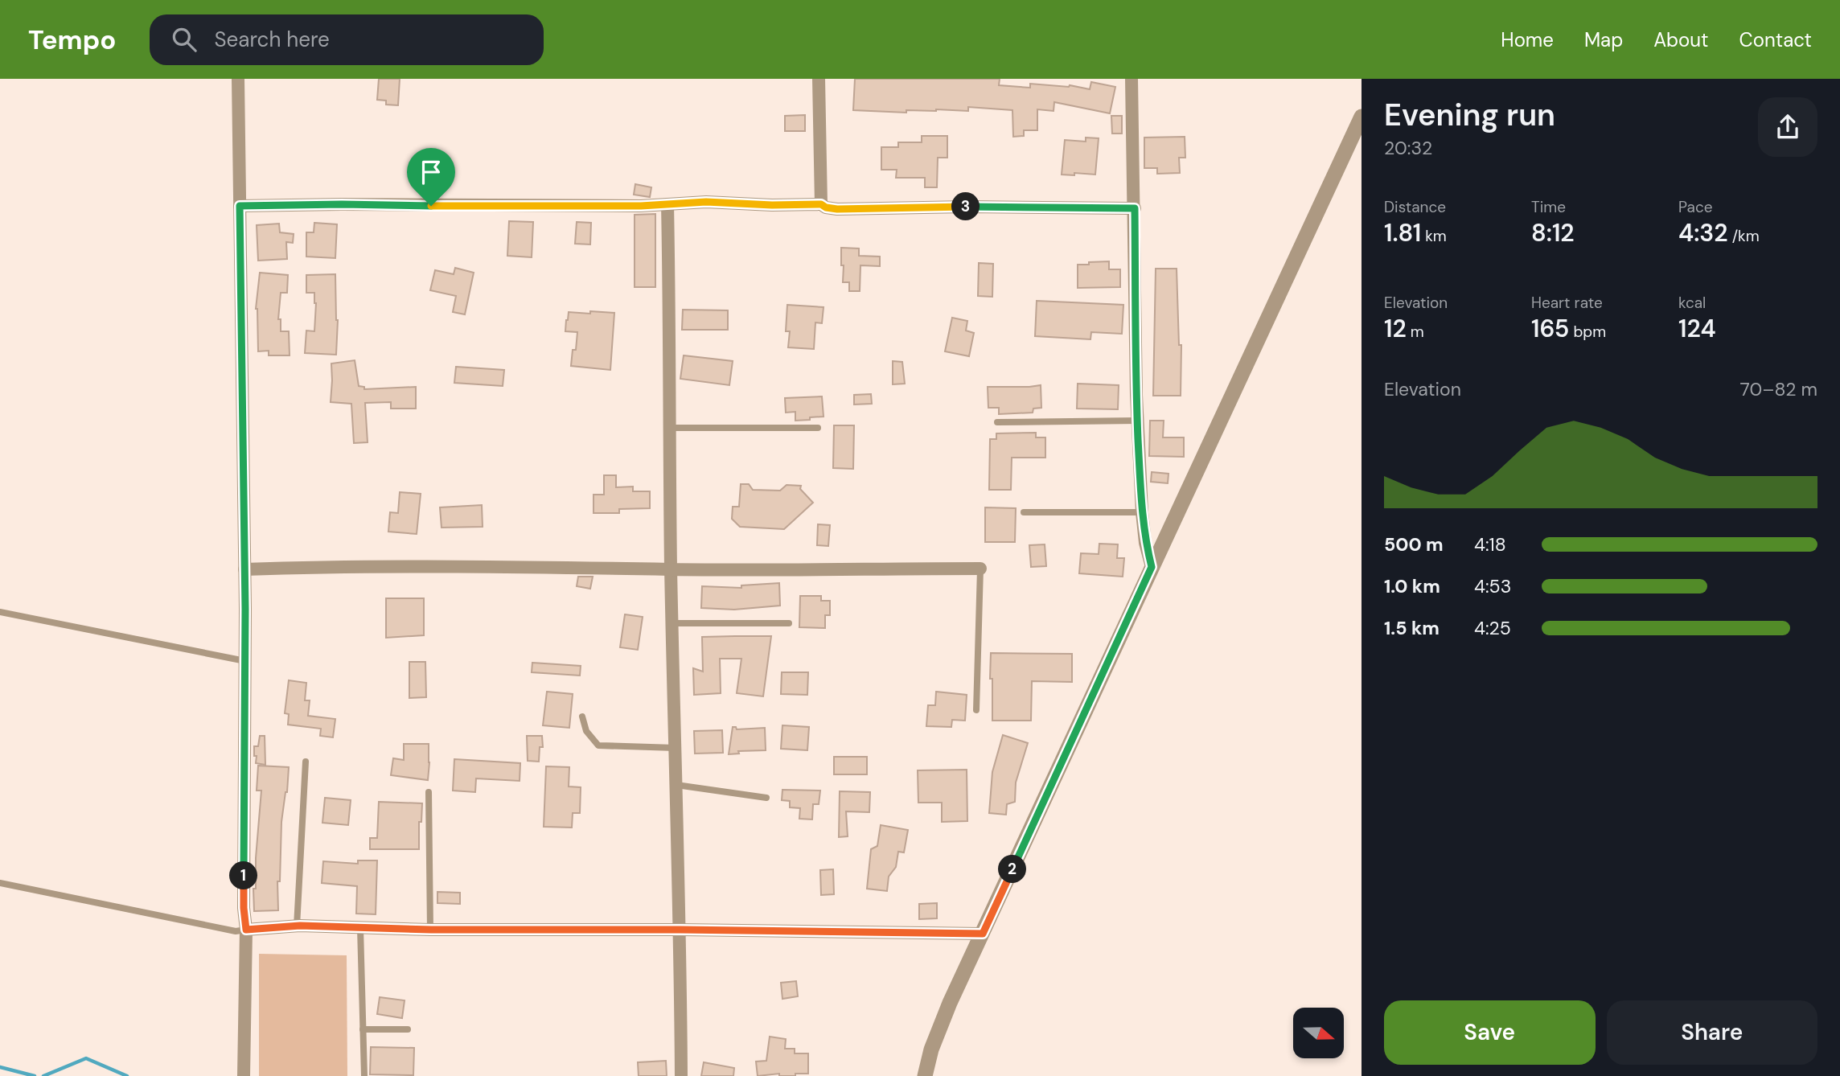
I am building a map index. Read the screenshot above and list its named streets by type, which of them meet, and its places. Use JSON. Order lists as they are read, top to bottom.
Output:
{
  "north": "right",
  "page": {
    "header": "Tempo",
    "search": "Search here",
    "nav": [
      "Home",
      "Map",
      "About",
      "Contact"
    ],
    "heading": ["Evening run", "20:32"],
    "stats": [
      ["Distance", "1.81 km"],
      ["Time", "8:12"],
      ["Pace", "4:32 /km"],
      ["Elevation", "12 m"],
      ["Heart rate", "165 bpm"],
      ["kcal", "124"]
    ],
    "pins": ["3", "2", "1"],
    "chart": ["Elevation", "70–82 m"],
    "list": [
      {
        "name": "500 m",
        "note": "4:18"
      },
      {
        "name": "1.0 km",
        "note": "4:53"
      },
      {
        "name": "1.5 km",
        "note": "4:25"
      }
    ],
    "buttons": ["Save", "Share"]
  }
}
